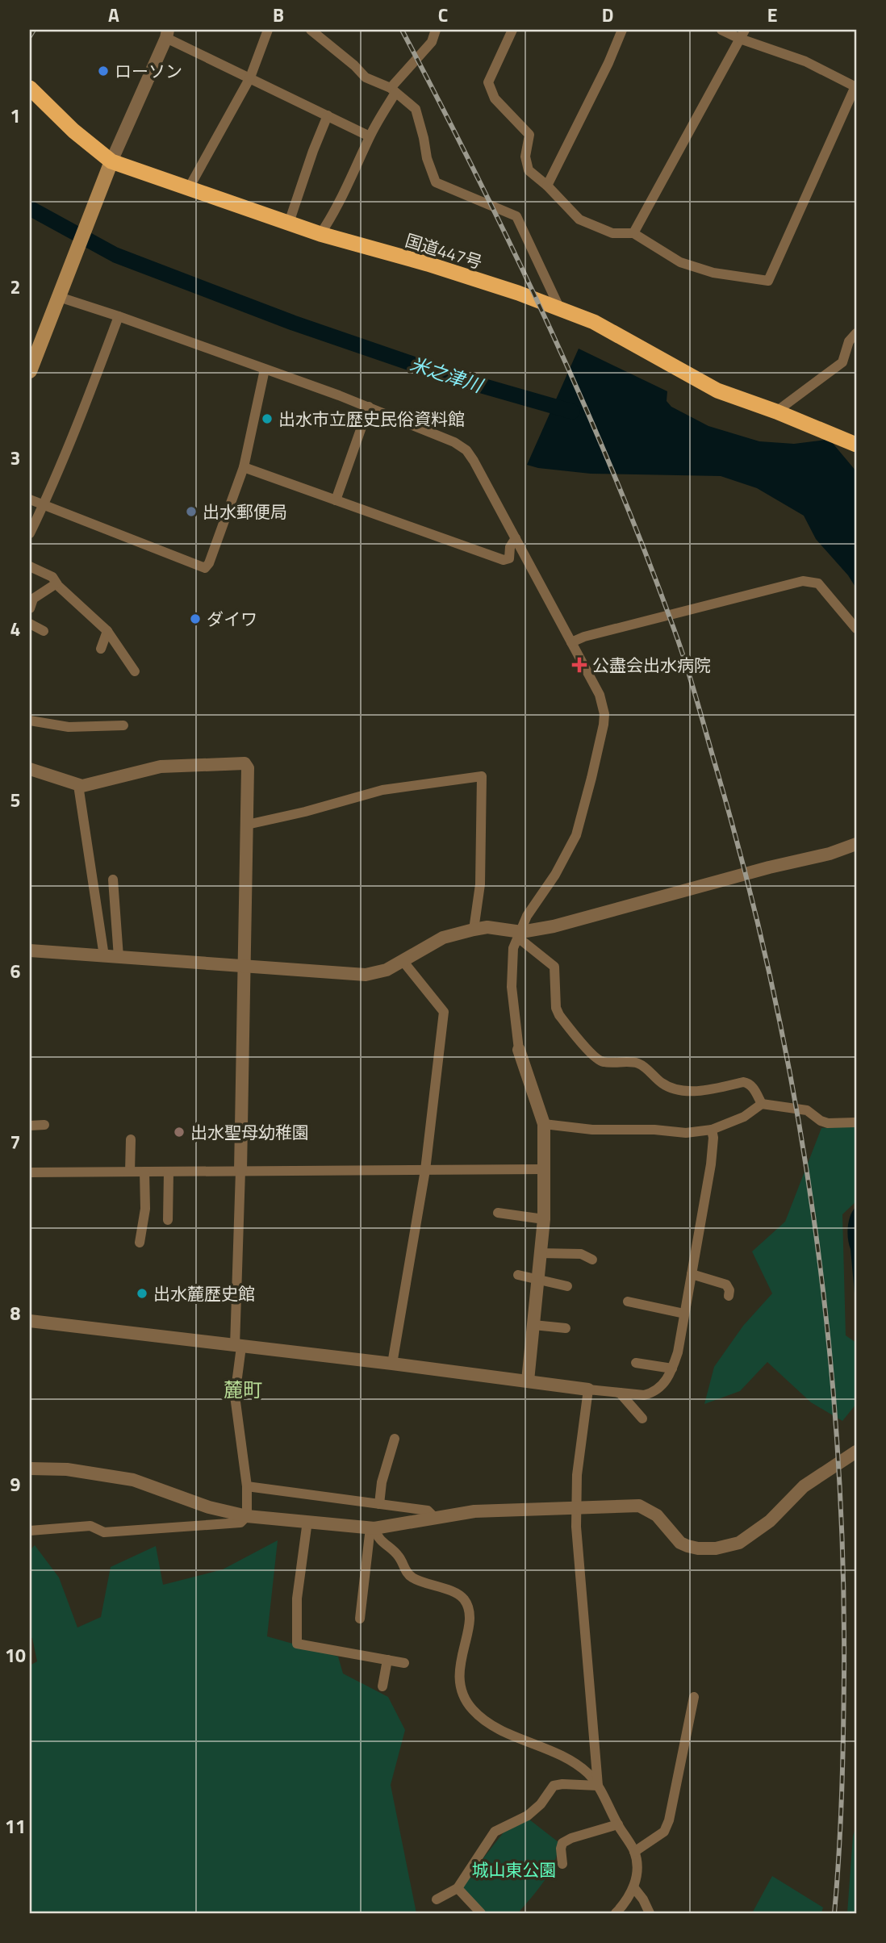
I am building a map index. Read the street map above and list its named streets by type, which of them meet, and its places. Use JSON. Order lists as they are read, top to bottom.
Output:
{
  "streets": {
    "highway": ["国道447号"]
  },
  "districts": ["麓町"],
  "water": ["米之津川"],
  "parks": ["城山東公園"],
  "places": {
    "other": [
      "ローソン",
      "出水市立歴史民俗資料館",
      "出水郵便局",
      "ダイワ",
      "出水聖母幼稚園",
      "出水麓歴史館"
    ],
    "health": ["公盡会出水病院"]
  },
  "grid": {
    "columns": [
      "A",
      "B",
      "C",
      "D",
      "E"
    ],
    "rows": [
      "1",
      "2",
      "3",
      "4",
      "5",
      "6",
      "7",
      "8",
      "9",
      "10",
      "11"
    ]
  }
}
